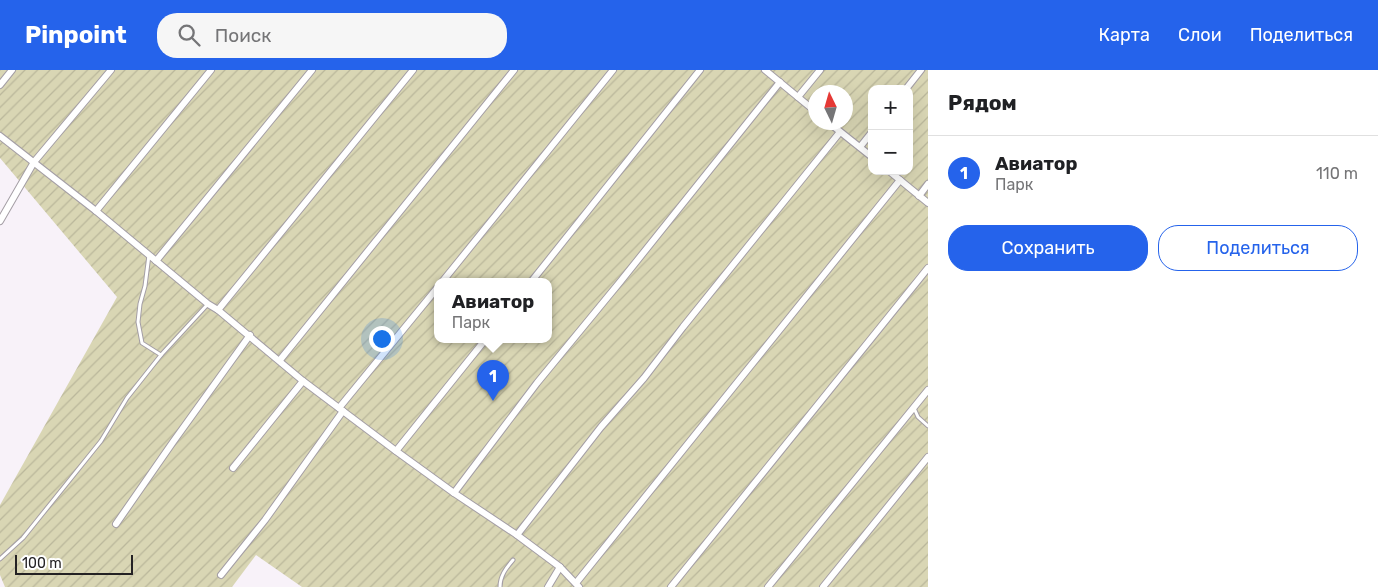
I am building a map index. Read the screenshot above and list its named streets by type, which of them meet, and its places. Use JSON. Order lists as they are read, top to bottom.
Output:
{
  "scale_bar": "100 m",
  "north": "top",
  "page": {
    "header": "Pinpoint",
    "search": "Поиск",
    "nav": ["Карта", "Слои", "Поделиться"],
    "heading": "Рядом",
    "map_buttons": ["+", "−"],
    "list": [
      {
        "mark": "1",
        "name": "Авиатор",
        "note": "Парк",
        "value": "110 m"
      }
    ],
    "buttons": ["Сохранить", "Поделиться"],
    "popup": ["Авиатор", "Парк"],
    "pins": "1",
    "scale": "100 m"
  }
}
